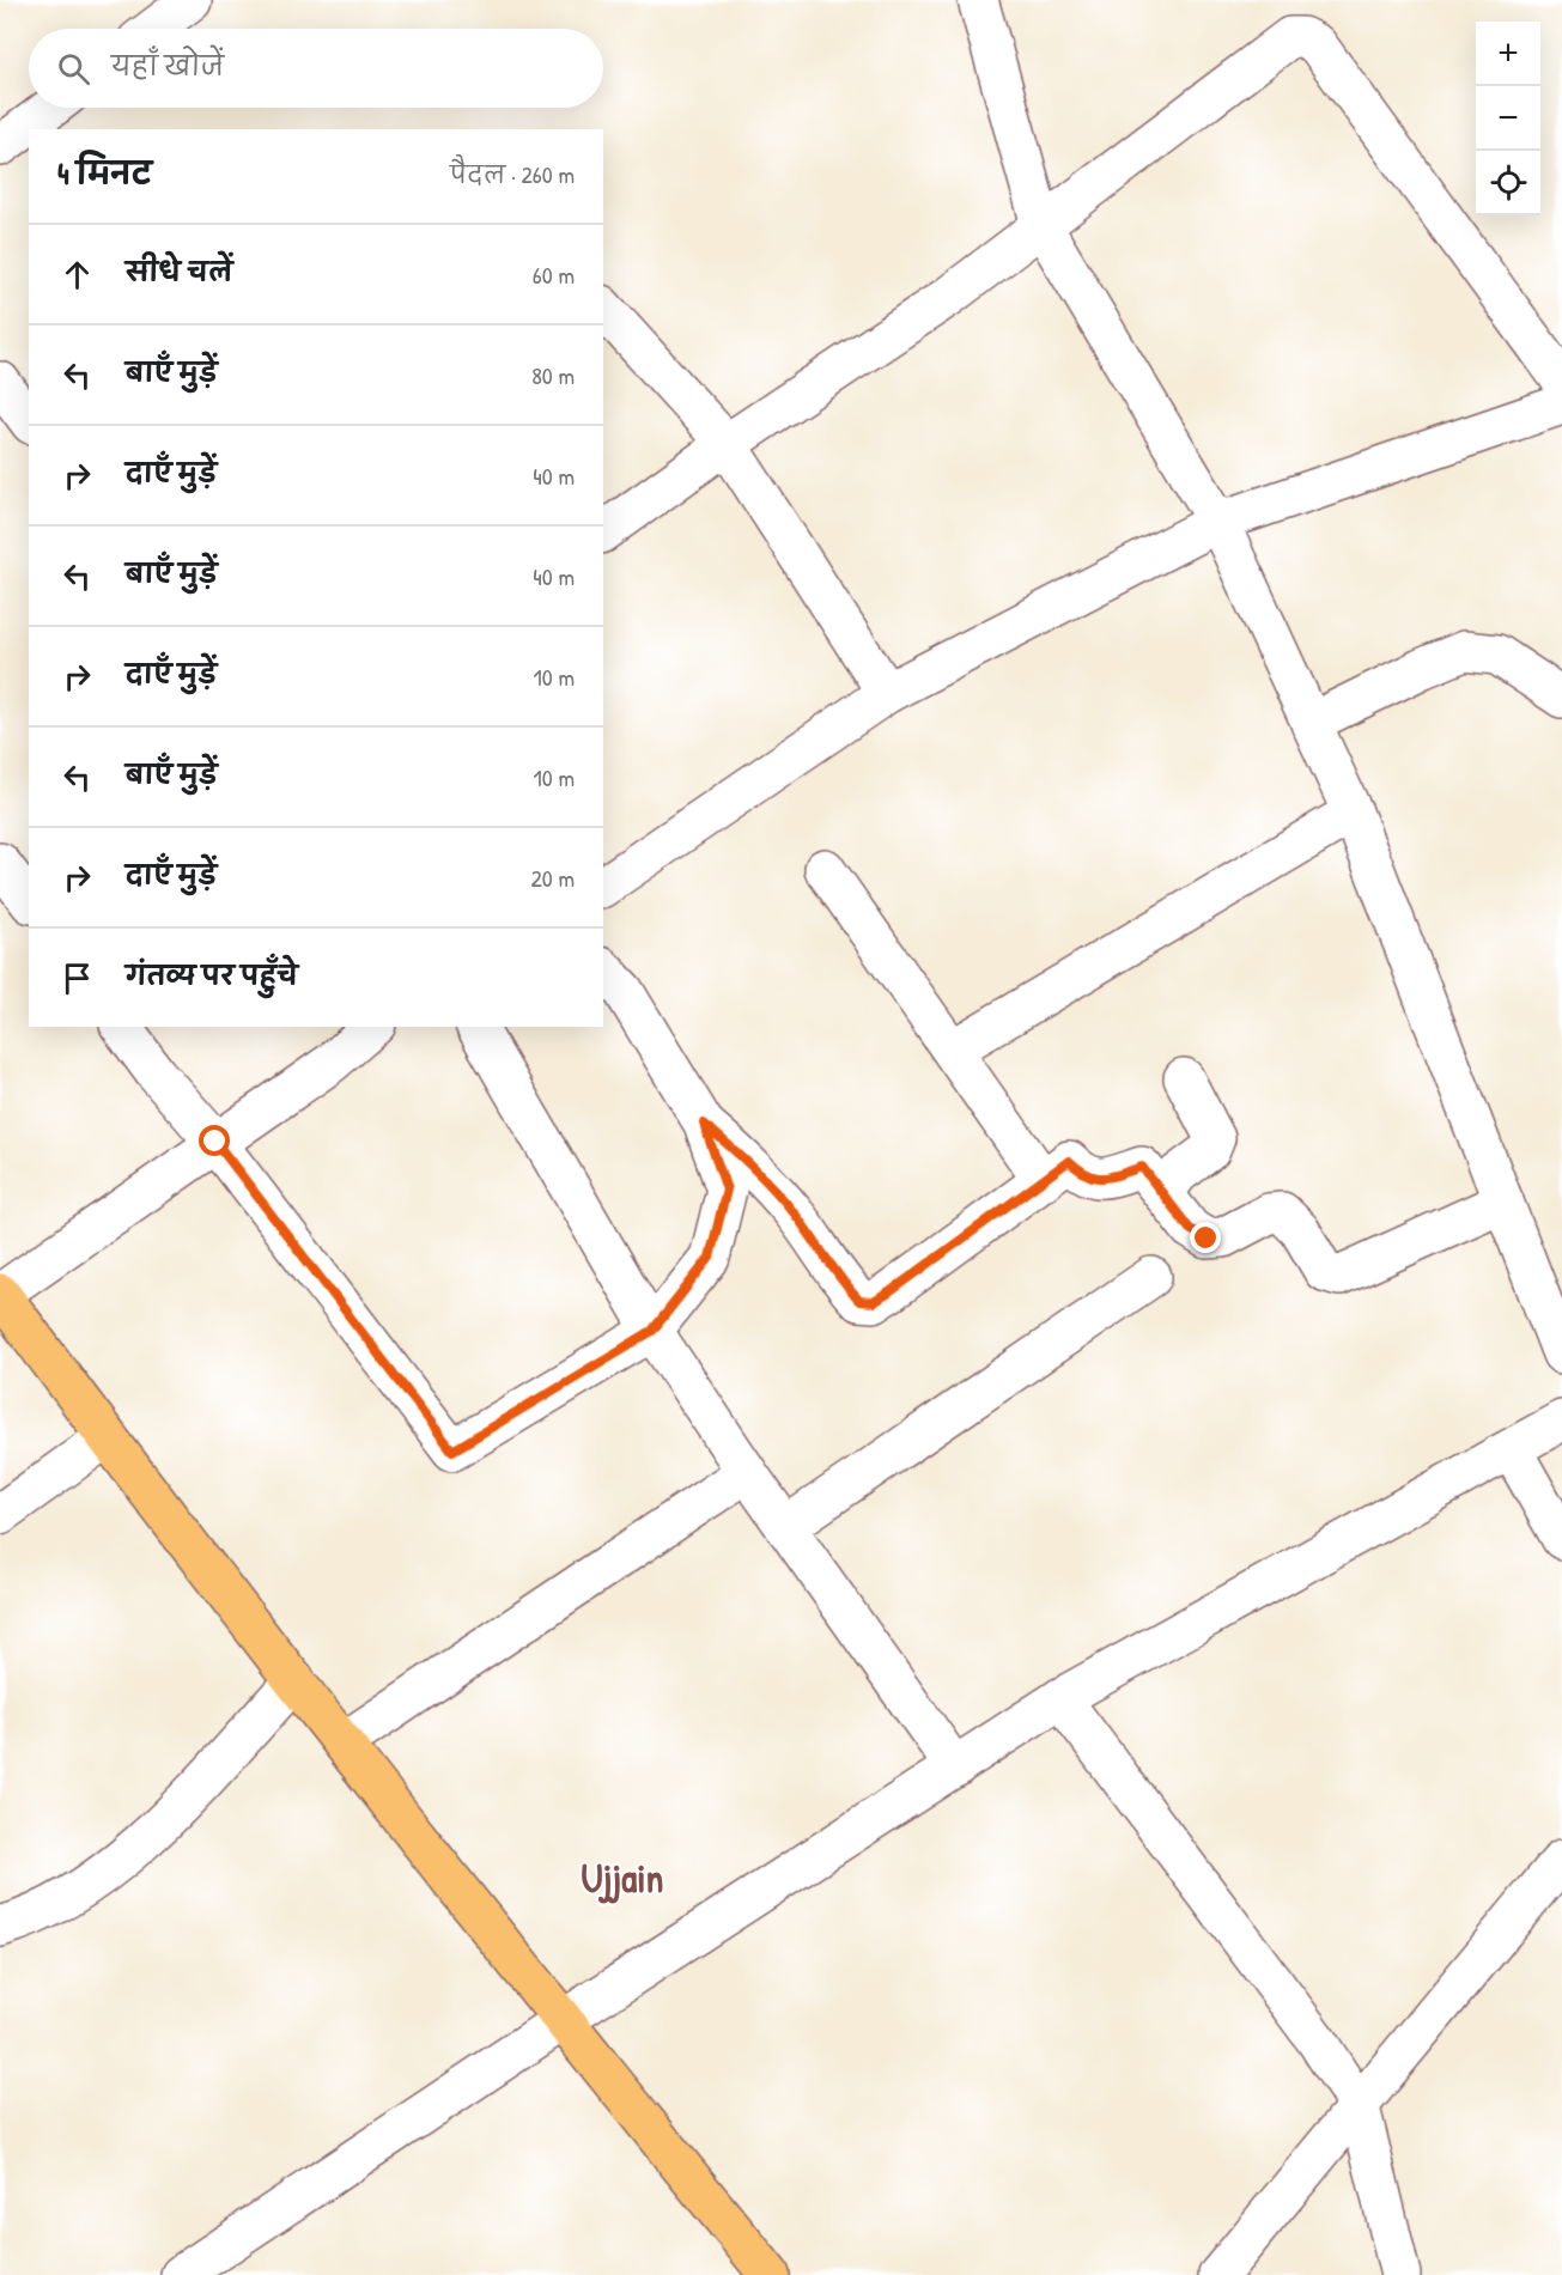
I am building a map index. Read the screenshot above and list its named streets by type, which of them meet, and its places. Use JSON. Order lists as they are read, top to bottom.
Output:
{
  "districts": ["Ujjain"],
  "page": {
    "map_buttons": ["+", "−"],
    "search": "यहाँ खोजें",
    "heading": ["4 मिनट", "पैदल · 260 m"],
    "list": [
      ["सीधे चलें", "60 m"],
      ["बाएँ मुड़ें", "80 m"],
      ["दाएँ मुड़ें", "40 m"],
      ["बाएँ मुड़ें", "40 m"],
      ["दाएँ मुड़ें", "10 m"],
      ["बाएँ मुड़ें", "10 m"],
      ["दाएँ मुड़ें", "20 m"],
      "गंतव्य पर पहुँचे"
    ]
  }
}
